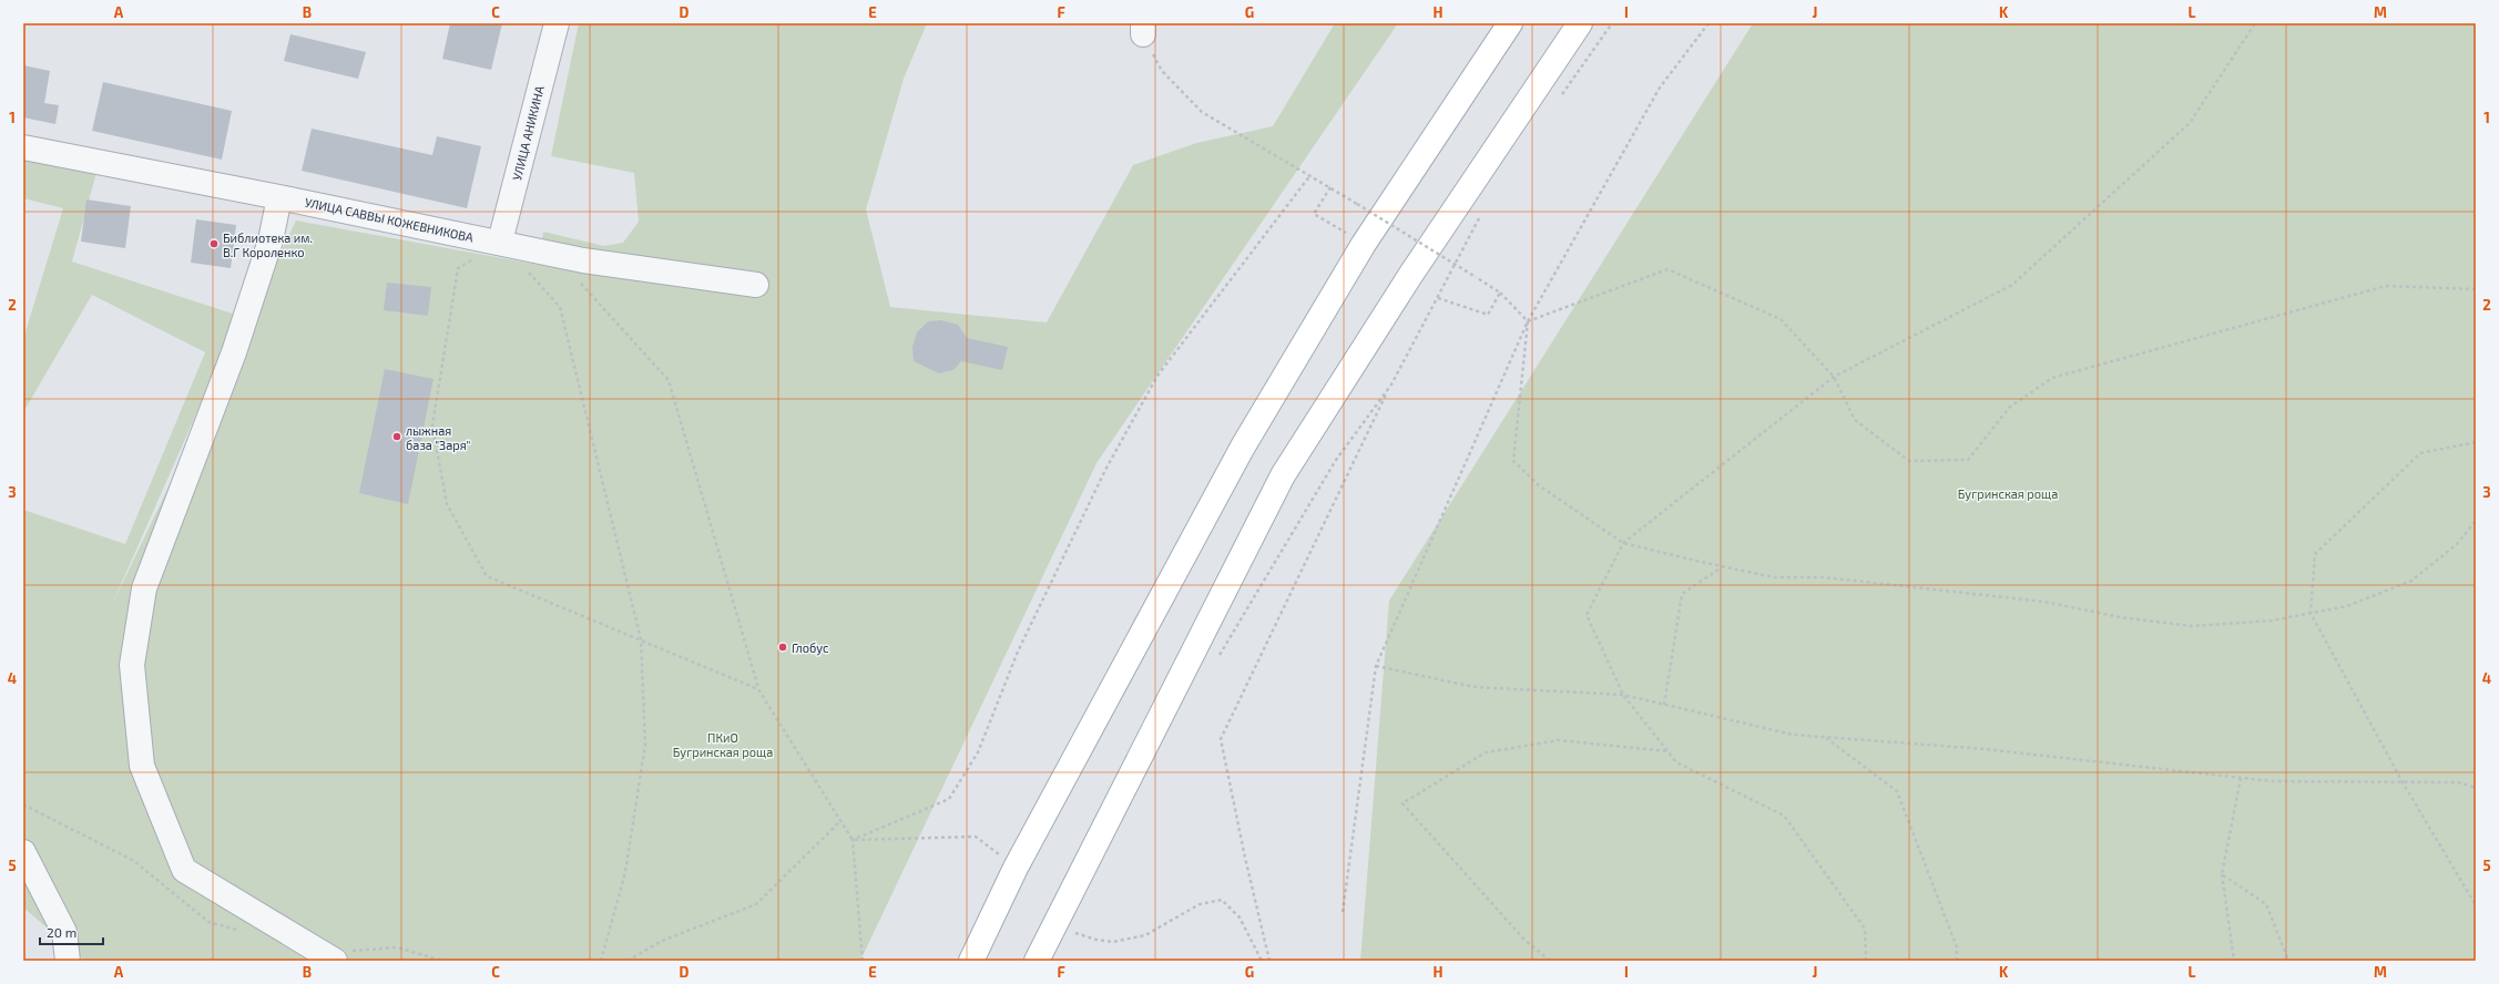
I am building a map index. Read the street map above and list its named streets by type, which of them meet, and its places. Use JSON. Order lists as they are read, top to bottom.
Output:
{
  "streets": {
    "street": ["УЛИЦА АНИКИНА", "УЛИЦА САВВЫ КОЖЕВНИКОВА"]
  },
  "crossings": [
    ["УЛИЦА АНИКИНА", "УЛИЦА САВВЫ КОЖЕВНИКОВА"]
  ],
  "parks": ["Бугринская роща", "ПКиО Бугринская роща"],
  "places": ["Библиотека им. В.Г Короленко", "лыжная база \"Заря\"", "Глобус"],
  "scale_bar": "20 m",
  "grid": {
    "columns": [
      "A",
      "B",
      "C",
      "D",
      "E",
      "F",
      "G",
      "H",
      "I",
      "J",
      "K",
      "L",
      "M"
    ],
    "rows": [
      "1",
      "2",
      "3",
      "4",
      "5"
    ]
  }
}
